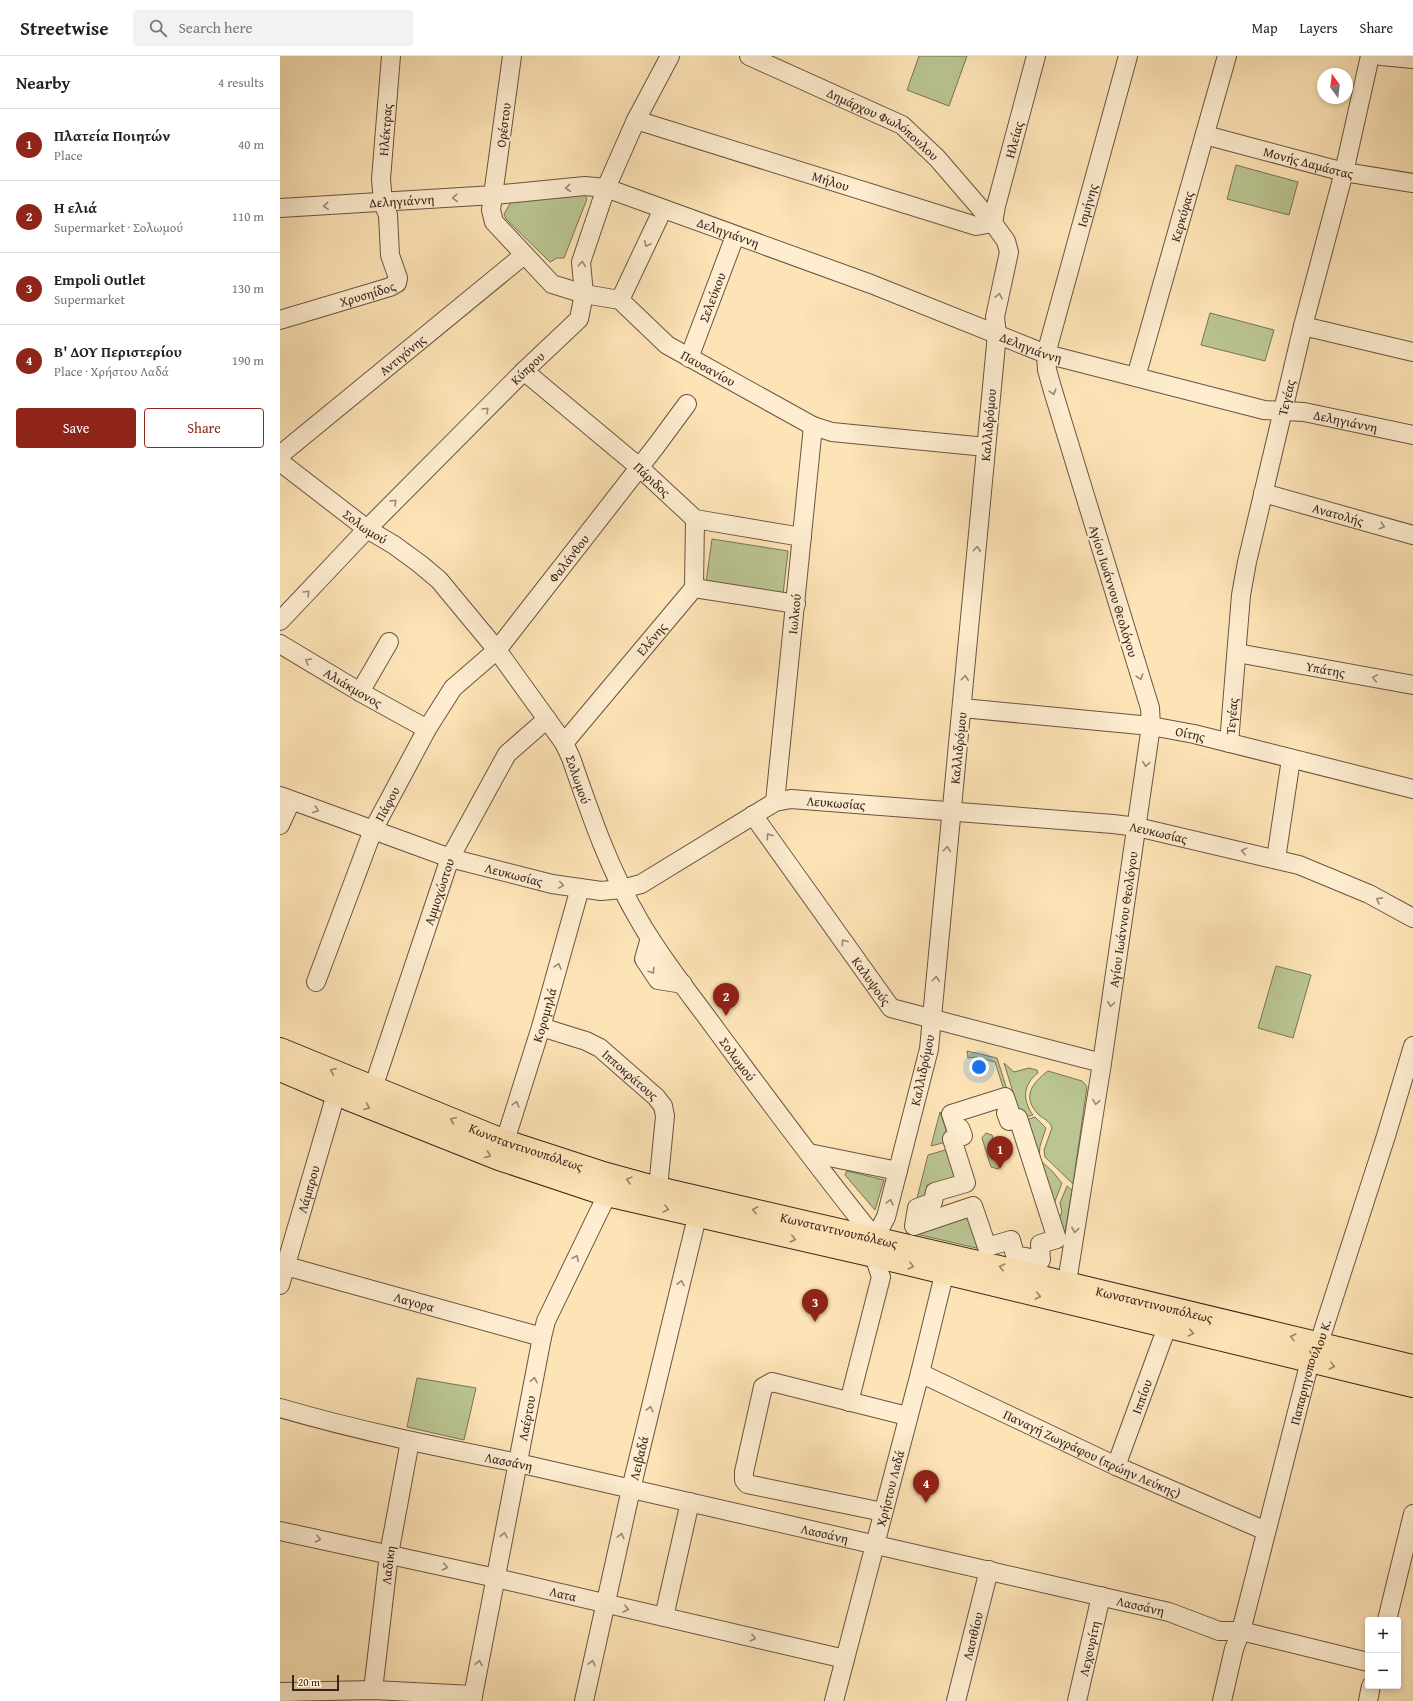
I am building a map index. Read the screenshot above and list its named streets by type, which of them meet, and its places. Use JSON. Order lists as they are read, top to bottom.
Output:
{
  "streets": {
    "main road": ["Κωνσταντινουπόλεως"],
    "street": [
      "Ορέστου",
      "Δημάρχου Φωλόπουλου",
      "Ηλέκτρας",
      "Ηλείας",
      "Μονής Δαμάστας",
      "Μήλου",
      "Δεληγιάννη",
      "Ισμήνης",
      "Κερκύρας",
      "Χρυσηίδος",
      "Σελεύκου",
      "Αντιγόνης",
      "Παυσανίου",
      "Κύπρου",
      "Τεγέας",
      "Καλλιδρόμου",
      "Πάριδος",
      "Ανατολής",
      "Σολωμού",
      "Φαλάνθου",
      "Αγίου Ιωάννου Θεολόγου",
      "Ιωλκού",
      "Ελένης",
      "Υπάτης",
      "Αλιάκμονος",
      "Οίτης",
      "Λευκωσίας",
      "Πάφου",
      "Αμμοχώστου",
      "Καλυψούς",
      "Κορομηλά",
      "Ιπποκράτους",
      "Λάμπρου",
      "Λαγορα",
      "Παπαρηγοπούλου Κ.",
      "Ιππίου",
      "Λαέρτου",
      "Παναγή Ζωγράφου (πρώην Λεύκης)",
      "Λειβαδά",
      "Λασσάνη",
      "Χρήστου Λαδά",
      "Λαδικη",
      "Λατα",
      "Λασιθίου",
      "Λεχουρίτη"
    ]
  },
  "crossings": [
    ["Ορέστου", "Δεληγιάννη"],
    ["Δημάρχου Φωλόπουλου", "Ηλείας"],
    ["Δημάρχου Φωλόπουλου", "Μήλου"],
    ["Δημάρχου Φωλόπουλου", "Καλλιδρόμου"],
    ["Ηλέκτρας", "Δεληγιάννη"],
    ["Ηλέκτρας", "Χρυσηίδος"],
    ["Ηλείας", "Μήλου"],
    ["Ηλείας", "Καλλιδρόμου"],
    ["Μονής Δαμάστας", "Κερκύρας"],
    ["Μονής Δαμάστας", "Τεγέας"],
    ["Μήλου", "Κύπρου"],
    ["Μήλου", "Καλλιδρόμου"],
    ["Δεληγιάννη", "Ισμήνης"],
    ["Δεληγιάννη", "Κερκύρας"],
    ["Δεληγιάννη", "Χρυσηίδος"],
    ["Δεληγιάννη", "Σελεύκου"],
    ["Δεληγιάννη", "Κύπρου"],
    ["Δεληγιάννη", "Τεγέας"],
    ["Δεληγιάννη", "Καλλιδρόμου"],
    ["Δεληγιάννη", "Αγίου Ιωάννου Θεολόγου"],
    ["Ισμήνης", "Αγίου Ιωάννου Θεολόγου"],
    ["Σελεύκου", "Παυσανίου"],
    ["Παυσανίου", "Καλλιδρόμου"],
    ["Παυσανίου", "Ιωλκού"],
    ["Κύπρου", "Πάριδος"],
    ["Κύπρου", "Σολωμού"],
    ["Τεγέας", "Ανατολής"],
    ["Τεγέας", "Υπάτης"],
    ["Τεγέας", "Οίτης"],
    ["Καλλιδρόμου", "Σολωμού"],
    ["Καλλιδρόμου", "Οίτης"],
    ["Καλλιδρόμου", "Λευκωσίας"],
    ["Καλλιδρόμου", "Καλυψούς"],
    ["Καλλιδρόμου", "Κωνσταντινουπόλεως"],
    ["Πάριδος", "Φαλάνθου"],
    ["Σολωμού", "Φαλάνθου"],
    ["Σολωμού", "Ελένης"],
    ["Σολωμού", "Λευκωσίας"],
    ["Σολωμού", "Πάφου"],
    ["Σολωμού", "Αμμοχώστου"],
    ["Σολωμού", "Κωνσταντινουπόλεως"],
    ["Φαλάνθου", "Πάφου"],
    ["Αγίου Ιωάννου Θεολόγου", "Οίτης"],
    ["Αγίου Ιωάννου Θεολόγου", "Λευκωσίας"],
    ["Αγίου Ιωάννου Θεολόγου", "Καλυψούς"],
    ["Αγίου Ιωάννου Θεολόγου", "Κωνσταντινουπόλεως"],
    ["Ιωλκού", "Λευκωσίας"],
    ["Αλιάκμονος", "Πάφου"],
    ["Λευκωσίας", "Πάφου"],
    ["Λευκωσίας", "Αμμοχώστου"],
    ["Λευκωσίας", "Καλυψούς"],
    ["Λευκωσίας", "Κορομηλά"],
    ["Αμμοχώστου", "Κωνσταντινουπόλεως"],
    ["Κορομηλά", "Ιπποκράτους"],
    ["Κορομηλά", "Κωνσταντινουπόλεως"],
    ["Ιπποκράτους", "Κωνσταντινουπόλεως"],
    ["Κωνσταντινουπόλεως", "Λάμπρου"],
    ["Κωνσταντινουπόλεως", "Παπαρηγοπούλου Κ."],
    ["Κωνσταντινουπόλεως", "Ιππίου"],
    ["Κωνσταντινουπόλεως", "Λαέρτου"],
    ["Κωνσταντινουπόλεως", "Λειβαδά"],
    ["Κωνσταντινουπόλεως", "Χρήστου Λαδά"],
    ["Λάμπρου", "Λαγορα"],
    ["Λαγορα", "Λαέρτου"],
    ["Παπαρηγοπούλου Κ.", "Παναγή Ζωγράφου (πρώην Λεύκης)"],
    ["Παπαρηγοπούλου Κ.", "Λασσάνη"],
    ["Ιππίου", "Παναγή Ζωγράφου (πρώην Λεύκης)"],
    ["Λαέρτου", "Λασσάνη"],
    ["Λαέρτου", "Λατα"],
    ["Παναγή Ζωγράφου (πρώην Λεύκης)", "Χρήστου Λαδά"],
    ["Λειβαδά", "Λασσάνη"],
    ["Λειβαδά", "Λατα"],
    ["Λασσάνη", "Χρήστου Λαδά"],
    ["Λασσάνη", "Λαδικη"],
    ["Λασσάνη", "Λασιθίου"],
    ["Λασσάνη", "Λεχουρίτη"],
    ["Χρήστου Λαδά", "Λατα"],
    ["Λαδικη", "Λατα"]
  ],
  "one_way": [
    "Καλλιδρόμου",
    "Ανατολής",
    "Αγίου Ιωάννου Θεολόγου",
    "Υπάτης",
    "Αλιάκμονος",
    "Καλυψούς",
    "Κορομηλά",
    "Λαέρτου",
    "Λειβαδά"
  ],
  "scale_bar": "20 m",
  "north": "top",
  "page": {
    "header": "Streetwise",
    "search": "Search here",
    "nav": ["Map", "Layers", "Share"],
    "heading": ["Nearby", "4 results"],
    "list": [
      {
        "mark": "1",
        "name": "Πλατεία Ποιητών",
        "note": "Place",
        "value": "40 m"
      },
      {
        "mark": "2",
        "name": "Η ελιά",
        "note": "Supermarket · Σολωμού",
        "value": "110 m"
      },
      {
        "mark": "3",
        "name": "Empoli Outlet",
        "note": "Supermarket",
        "value": "130 m"
      },
      {
        "mark": "4",
        "name": "Β' ΔΟΥ Περιστερίου",
        "note": "Place · Χρήστου Λαδά",
        "value": "190 m"
      }
    ],
    "buttons": ["Save", "Share"],
    "pins": [
      "2",
      "1",
      "3",
      "4"
    ],
    "map_buttons": ["+", "−"],
    "scale": "20 m"
  }
}
